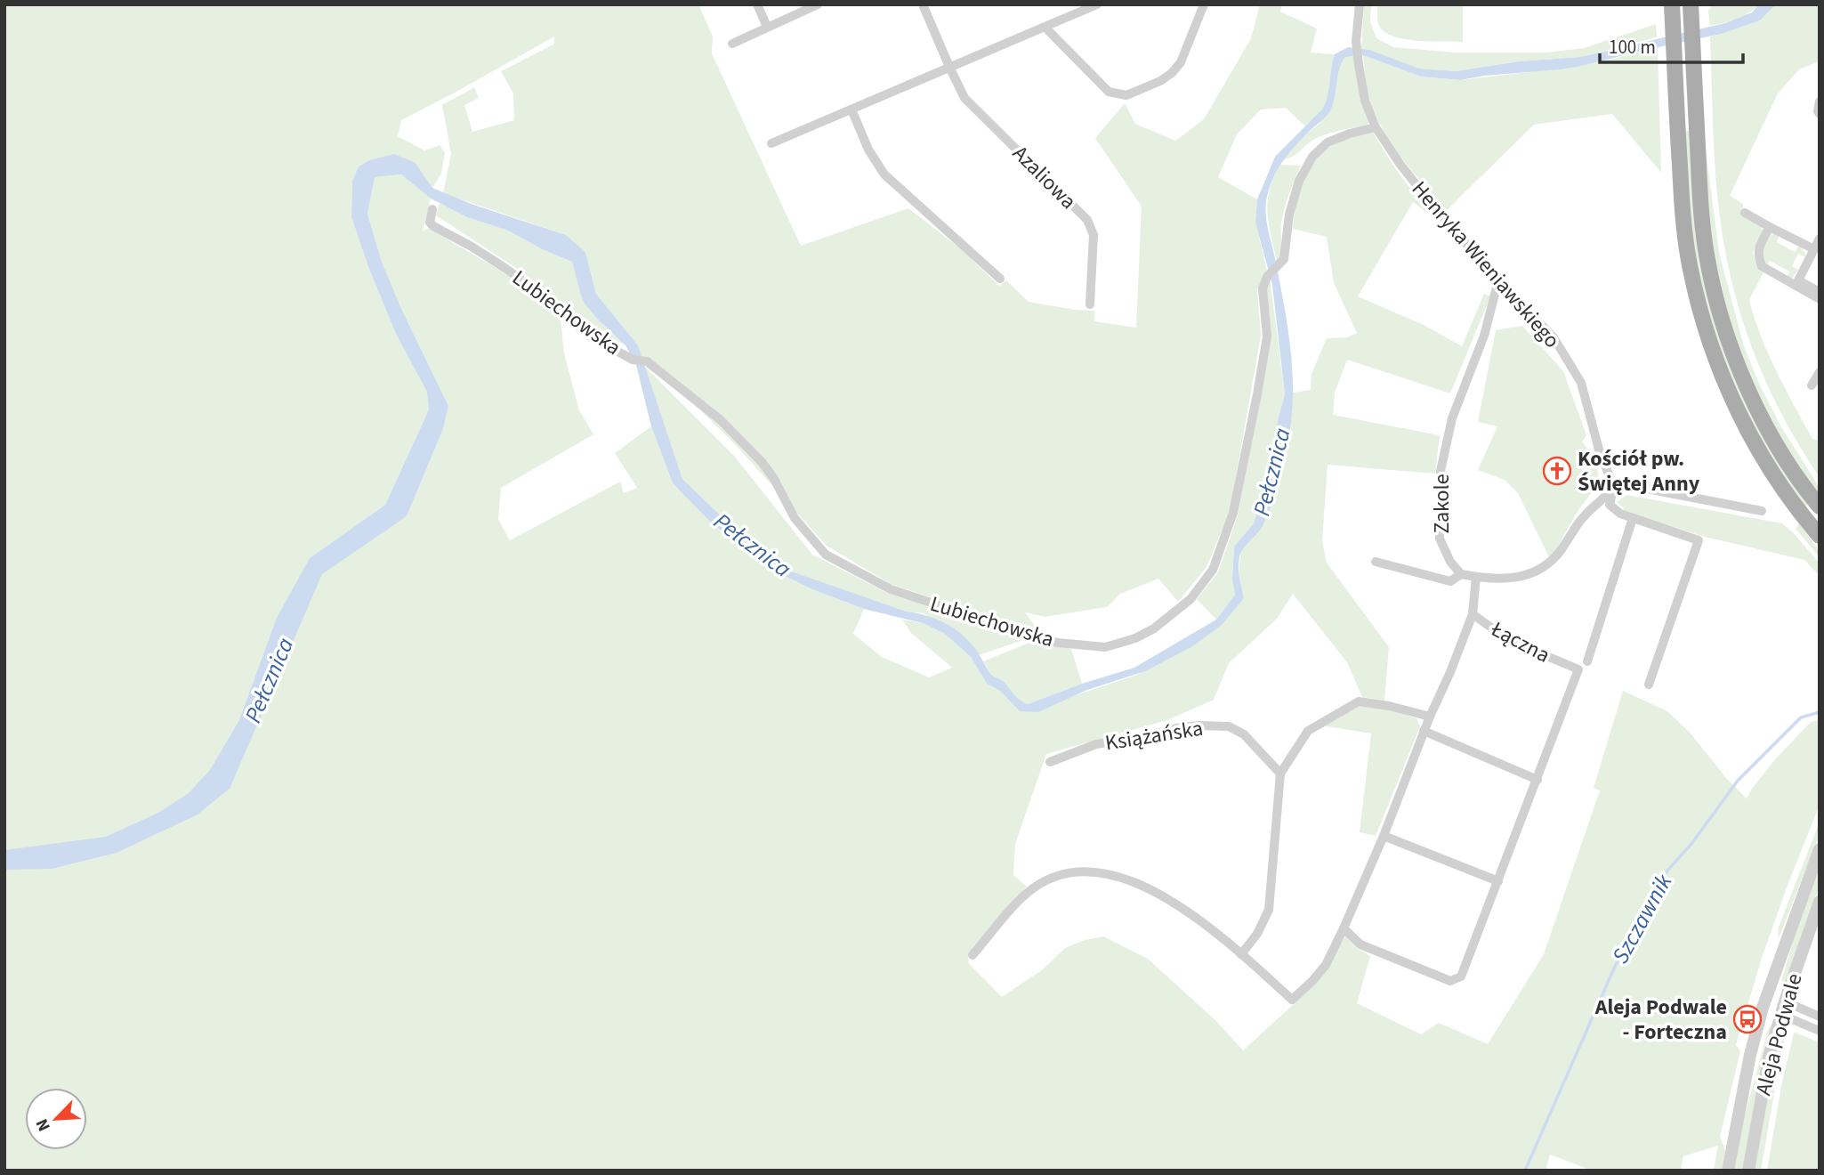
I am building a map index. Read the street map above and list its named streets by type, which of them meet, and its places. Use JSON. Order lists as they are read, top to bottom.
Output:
{
  "streets": {
    "street": [
      "Azaliowa",
      "Henryka Wieniawskiego",
      "Lubiechowska",
      "Zakole",
      "Łączna",
      "Książańska",
      "Aleja Podwale"
    ]
  },
  "crossings": [
    ["Henryka Wieniawskiego", "Lubiechowska"],
    ["Henryka Wieniawskiego", "Zakole"]
  ],
  "water": ["Pełcznica", "Szczawnik"],
  "places": {
    "church": ["Kościół pw. Świętej Anny"],
    "bus stop": ["Aleja Podwale - Forteczna"]
  },
  "scale_bar": "100 m",
  "north": "bottom left"
}
